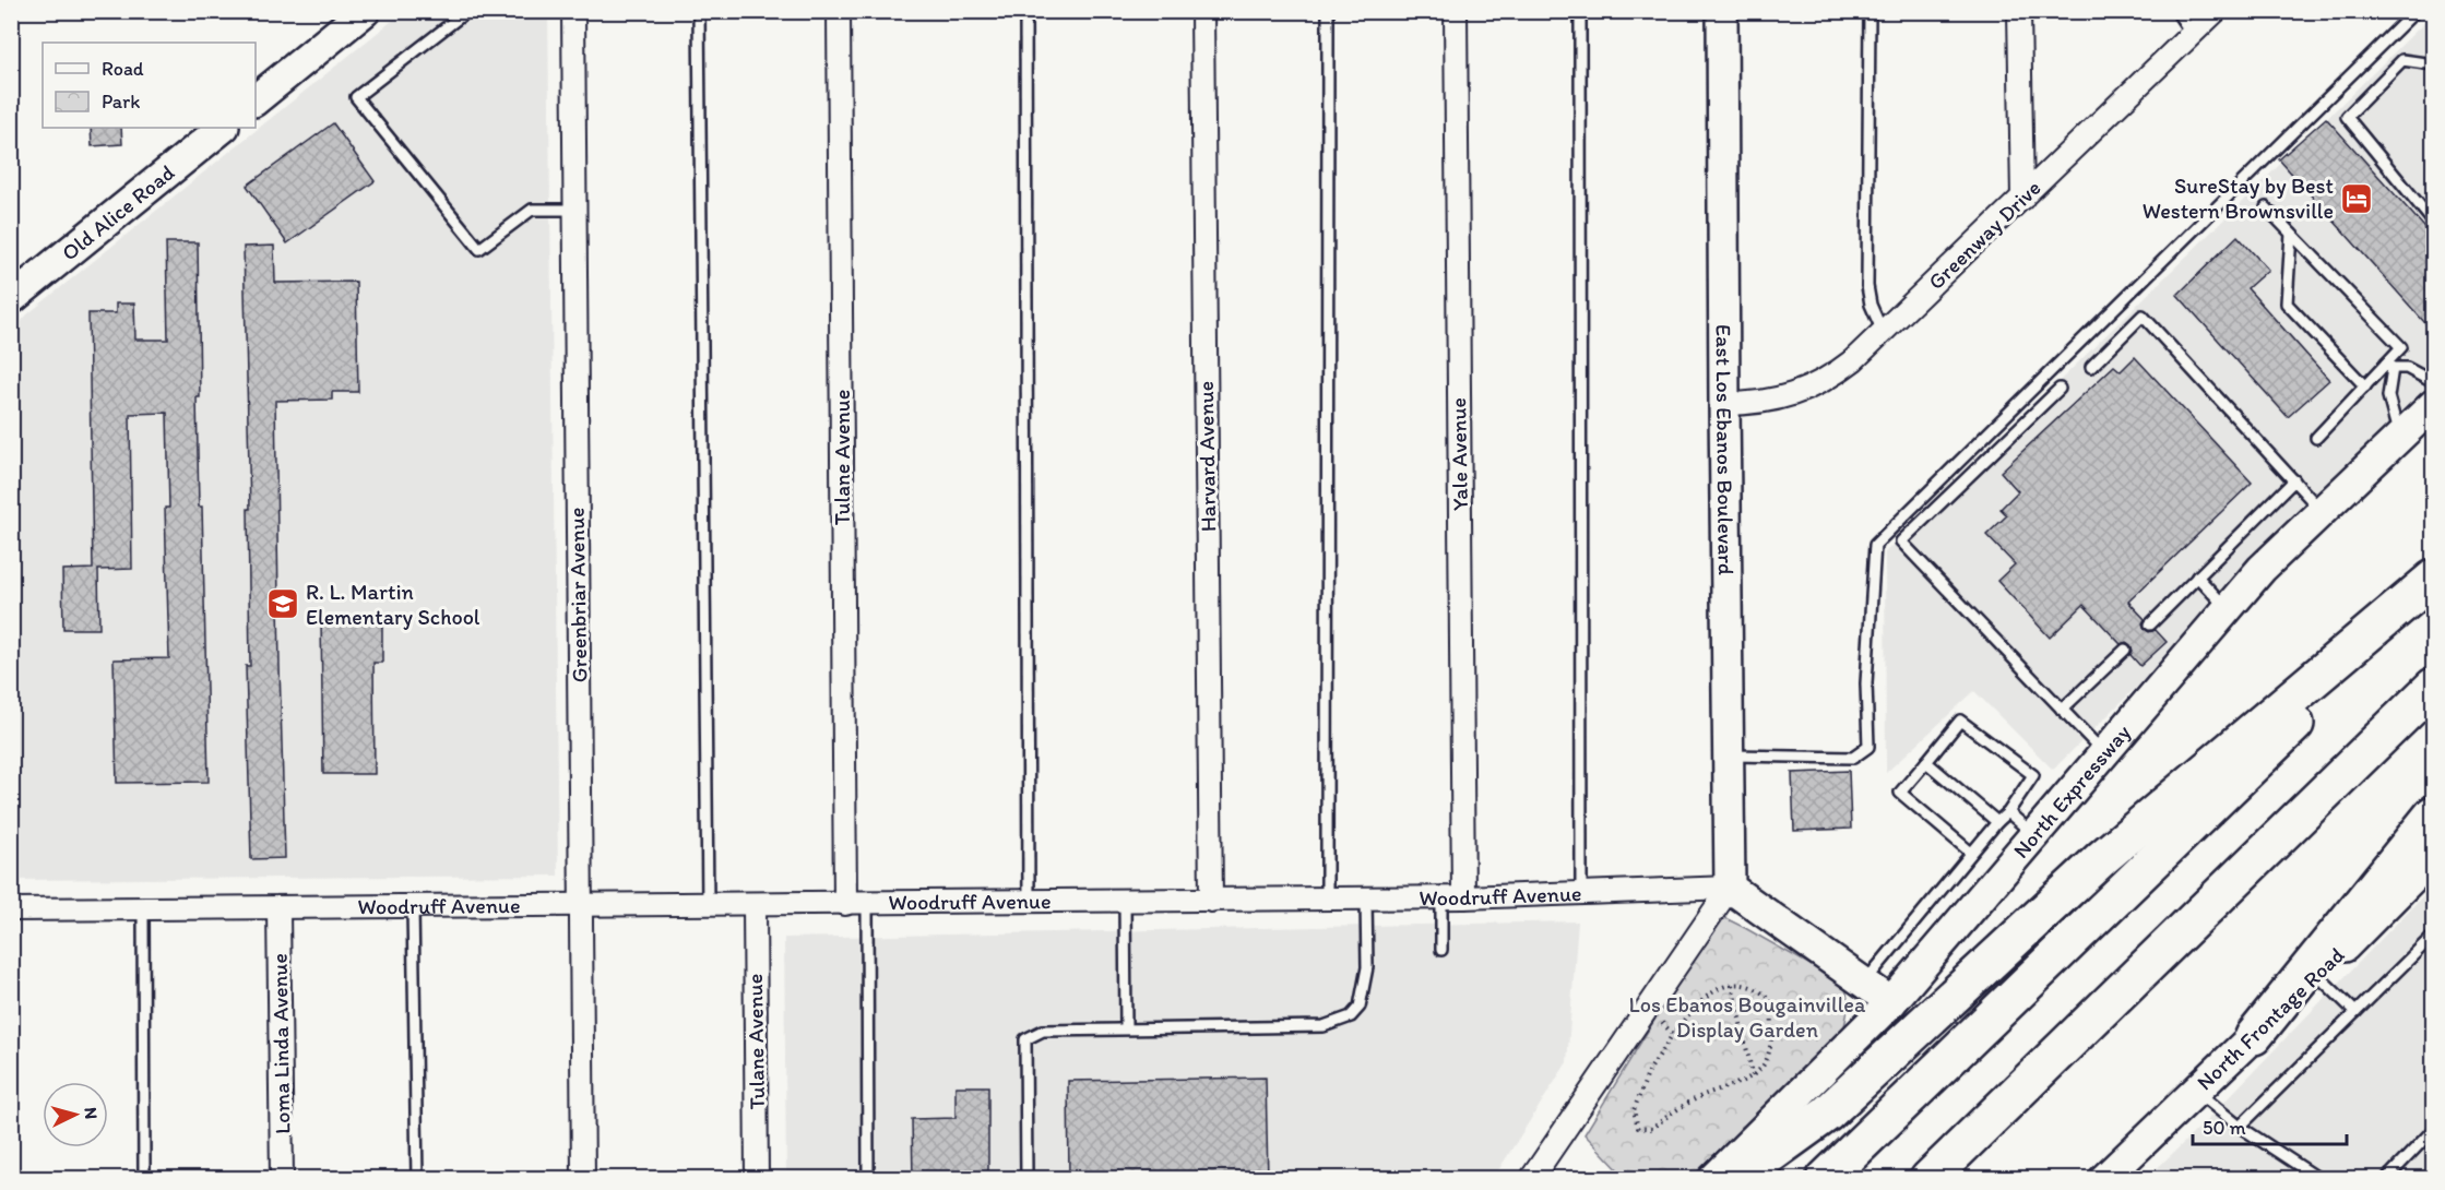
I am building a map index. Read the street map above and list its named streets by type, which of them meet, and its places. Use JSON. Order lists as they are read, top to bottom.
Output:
{
  "streets": {
    "main road": [
      "Old Alice Road",
      "East Los Ebanos Boulevard",
      "North Expressway",
      "North Frontage Road"
    ],
    "street": [
      "Greenway Drive",
      "Yale Avenue",
      "Harvard Avenue",
      "Tulane Avenue",
      "Greenbriar Avenue",
      "Woodruff Avenue",
      "Loma Linda Avenue"
    ]
  },
  "crossings": [
    ["Greenway Drive", "East Los Ebanos Boulevard"],
    ["East Los Ebanos Boulevard", "Woodruff Avenue"],
    ["Yale Avenue", "Woodruff Avenue"],
    ["Harvard Avenue", "Woodruff Avenue"],
    ["Tulane Avenue", "Woodruff Avenue"],
    ["Greenbriar Avenue", "Woodruff Avenue"],
    ["Woodruff Avenue", "Loma Linda Avenue"]
  ],
  "parks": ["Los Ebanos Bougainvillea Display Garden"],
  "places": {
    "hotel": ["SureStay by Best Western Brownsville"],
    "school or university": ["R. L. Martin Elementary School"]
  },
  "legend": ["Road", "Park"],
  "scale_bar": "50 m",
  "north": "right"
}
